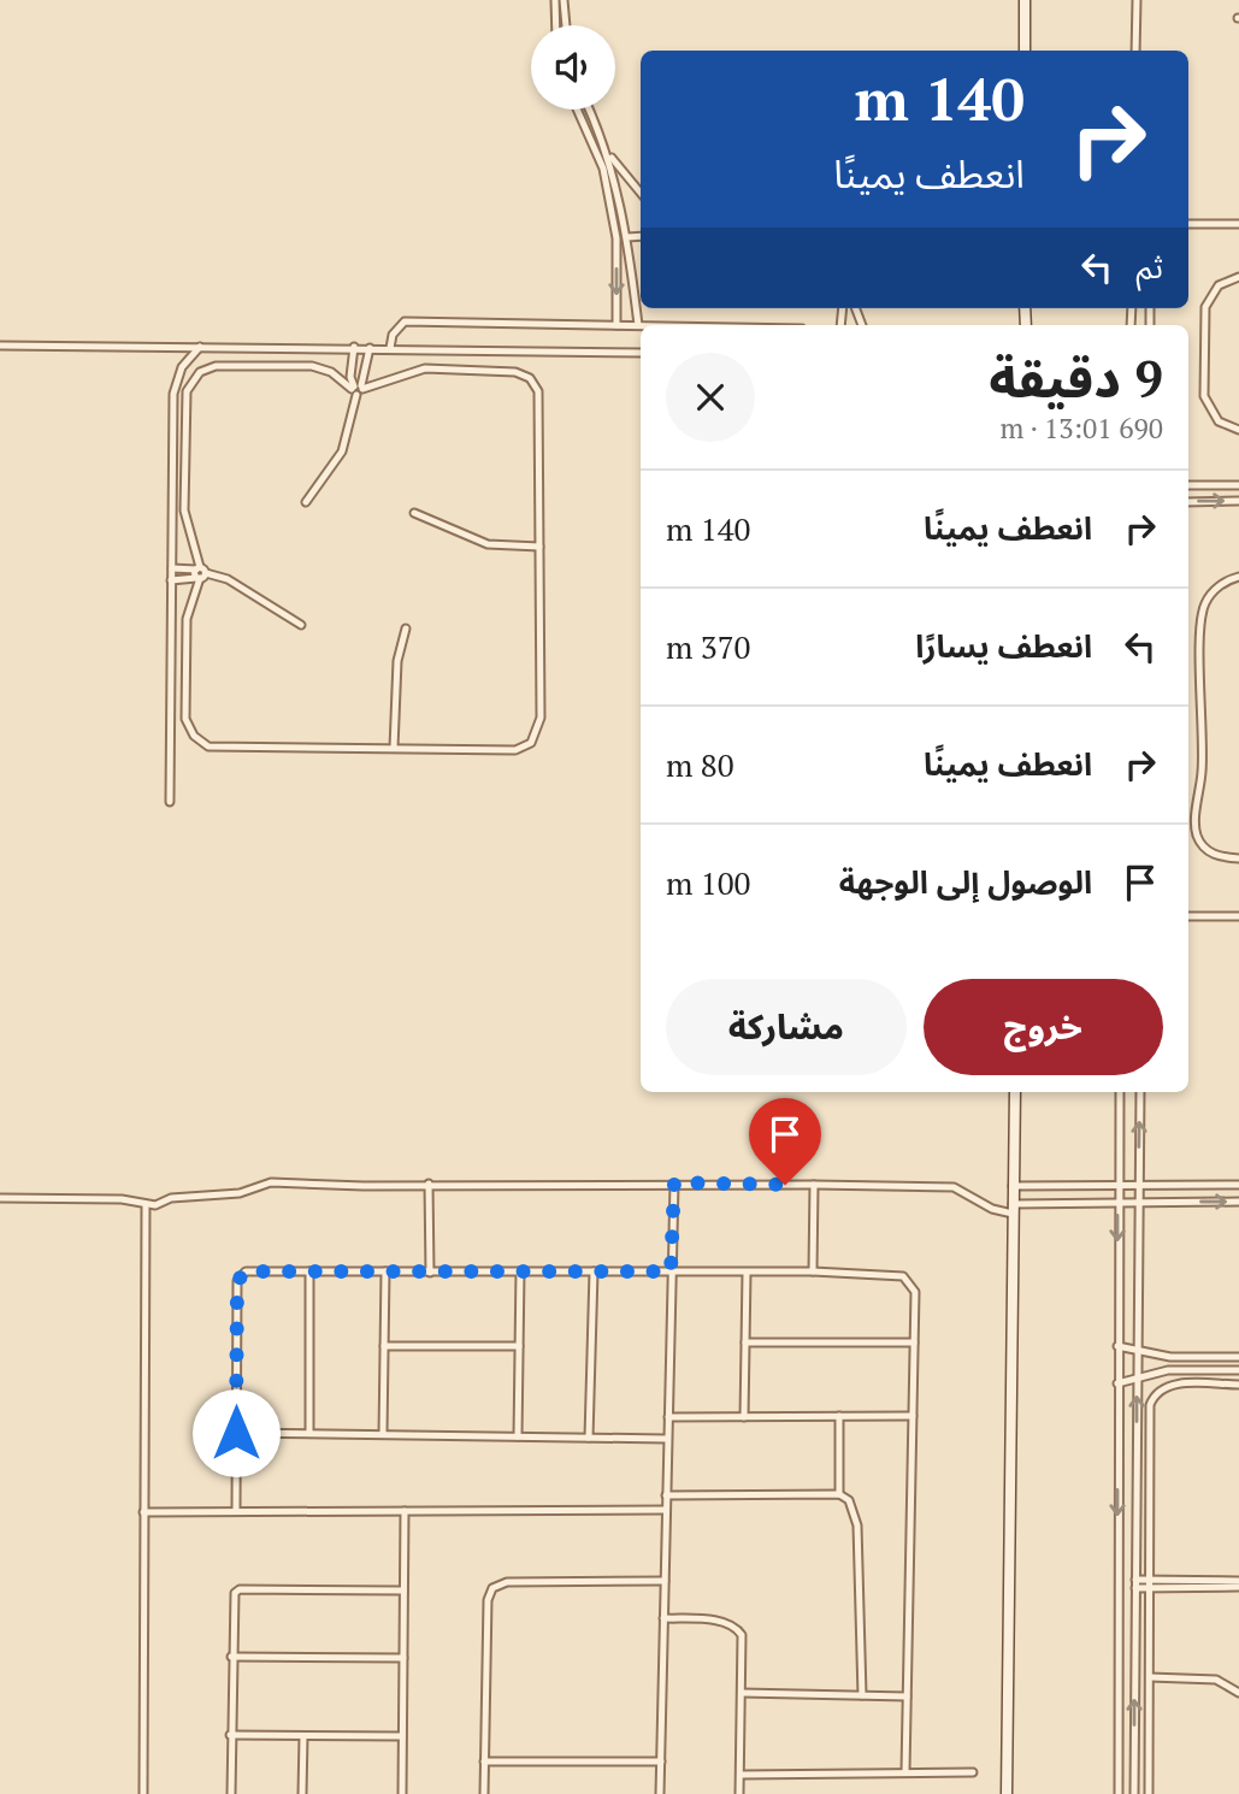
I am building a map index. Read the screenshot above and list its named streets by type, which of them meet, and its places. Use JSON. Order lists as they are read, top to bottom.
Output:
{
  "page": {
    "turn": ["140 m", "انعطف يمينًا"],
    "then": "ثم",
    "heading": ["9 دقيقة", "690 m · 13:01"],
    "list": [
      {
        "name": "انعطف يمينًا",
        "value": "140 m"
      },
      {
        "name": "انعطف يسارًا",
        "value": "370 m"
      },
      {
        "name": "انعطف يمينًا",
        "value": "80 m"
      },
      {
        "name": "الوصول إلى الوجهة",
        "value": "100 m"
      }
    ],
    "buttons": ["خروج", "مشاركة"]
  }
}
